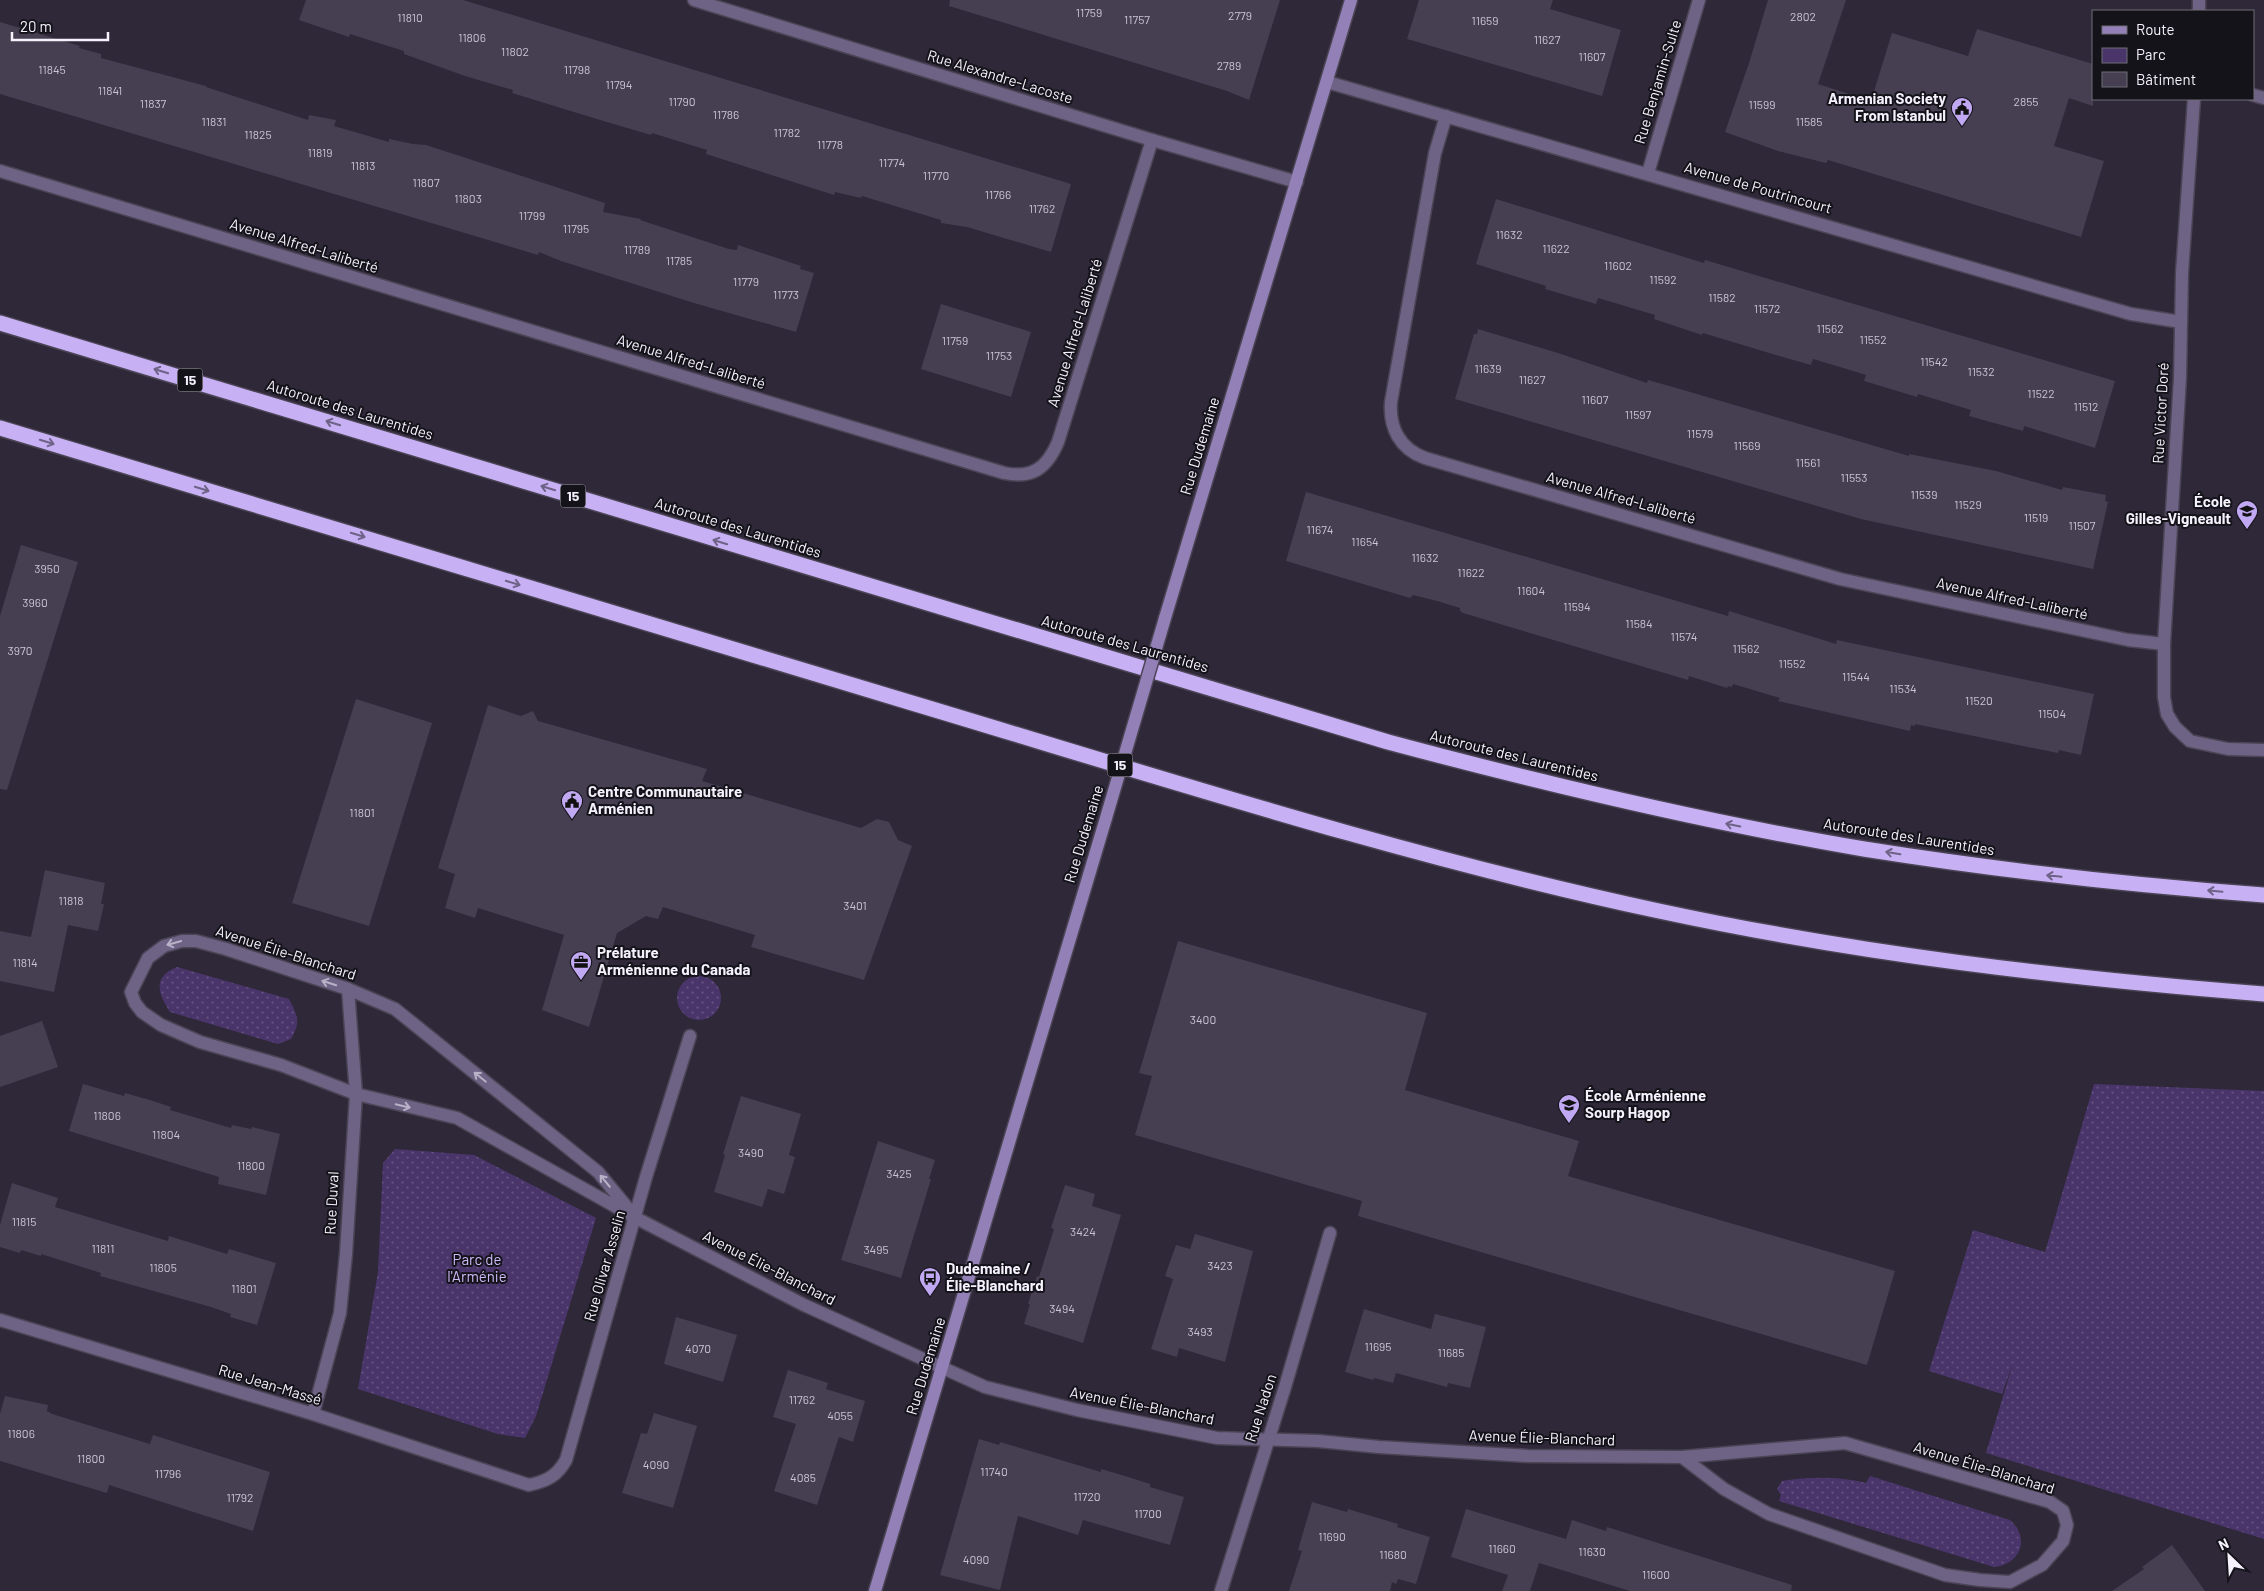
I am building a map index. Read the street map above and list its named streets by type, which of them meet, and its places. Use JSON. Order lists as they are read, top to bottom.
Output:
{
  "streets": {
    "highway": ["15", "Autoroute des Laurentides"],
    "street": [
      "Rue Alexandre-Lacoste",
      "Rue Benjamin-Sulte",
      "Avenue de Poutrincourt",
      "Avenue Alfred-Laliberté",
      "Rue Victor Doré",
      "Rue Dudemaine",
      "Avenue Élie-Blanchard",
      "Rue Duval",
      "Rue Olivar Asselin",
      "Rue Jean-Massé",
      "Rue Nadon"
    ]
  },
  "crossings": [
    ["Rue Alexandre-Lacoste", "Avenue Alfred-Laliberté"],
    ["Rue Alexandre-Lacoste", "Rue Dudemaine"],
    ["Rue Benjamin-Sulte", "Avenue de Poutrincourt"],
    ["Avenue de Poutrincourt", "Avenue Alfred-Laliberté"],
    ["Avenue de Poutrincourt", "Rue Victor Doré"],
    ["Avenue de Poutrincourt", "Rue Dudemaine"],
    ["Avenue Alfred-Laliberté", "Rue Victor Doré"],
    ["Rue Dudemaine", "Avenue Élie-Blanchard"],
    ["Avenue Élie-Blanchard", "Rue Duval"],
    ["Avenue Élie-Blanchard", "Rue Olivar Asselin"],
    ["Avenue Élie-Blanchard", "Rue Nadon"],
    ["Rue Duval", "Rue Jean-Massé"],
    ["Rue Olivar Asselin", "Rue Jean-Massé"]
  ],
  "parks": ["Parc de l'Arménie"],
  "places": {
    "public building": ["Armenian Society From Istanbul", "Centre Communautaire Arménien"],
    "school or university": ["École Gilles-Vigneault", "École Arménienne Sourp Hagop"],
    "office": ["Prélature Arménienne du Canada"],
    "bus stop": ["Dudemaine / Élie-Blanchard"]
  },
  "house_numbers": [
    "11759",
    "2779",
    "2802",
    "11810",
    "11757",
    "11659",
    "11806",
    "11627",
    "11802",
    "11607",
    "2789",
    "11845",
    "11798",
    "11794",
    "11841",
    "11790",
    "2855",
    "11837",
    "11599",
    "11786",
    "11831",
    "11585",
    "11782",
    "11825",
    "11778",
    "11819",
    "11774",
    "11813",
    "11770",
    "11807",
    "11766",
    "11803",
    "11762",
    "11799",
    "11795",
    "11632",
    "11622",
    "11789",
    "11785",
    "11602",
    "11592",
    "11779",
    "11773",
    "11582",
    "11572",
    "11562",
    "11552",
    "11759",
    "11753",
    "11542",
    "11639",
    "11532",
    "11627",
    "11522",
    "11607",
    "11512",
    "11597",
    "11579",
    "11569",
    "11561",
    "11553",
    "11539",
    "11529",
    "11519",
    "11507",
    "11674",
    "11654",
    "11632",
    "3950",
    "11622",
    "11604",
    "3960",
    "11594",
    "11584",
    "11574",
    "11562",
    "3970",
    "11552",
    "11544",
    "11534",
    "11520",
    "11504",
    "11801",
    "11818",
    "3401",
    "11814",
    "3400",
    "11806",
    "11804",
    "3490",
    "11800",
    "3425",
    "11815",
    "3424",
    "11811",
    "3495",
    "3423",
    "11805",
    "11801",
    "3494",
    "3493",
    "11695",
    "4070",
    "11685",
    "11762",
    "4055",
    "11806",
    "11800",
    "4090",
    "11740",
    "11796",
    "4085",
    "11720",
    "11792",
    "11700",
    "11690",
    "11660",
    "11630",
    "11680",
    "4090",
    "11600"
  ],
  "legend": ["Route", "Parc", "Bâtiment"],
  "scale_bar": "20 m",
  "north": "top left"
}
